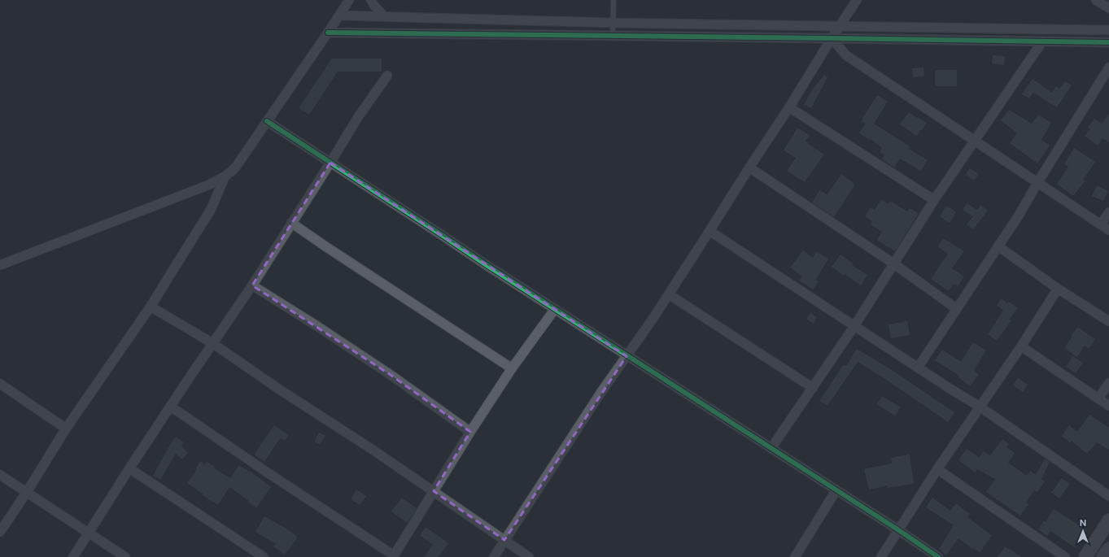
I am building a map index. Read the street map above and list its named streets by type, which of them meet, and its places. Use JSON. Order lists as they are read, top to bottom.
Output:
{
  "north": "top"
}
